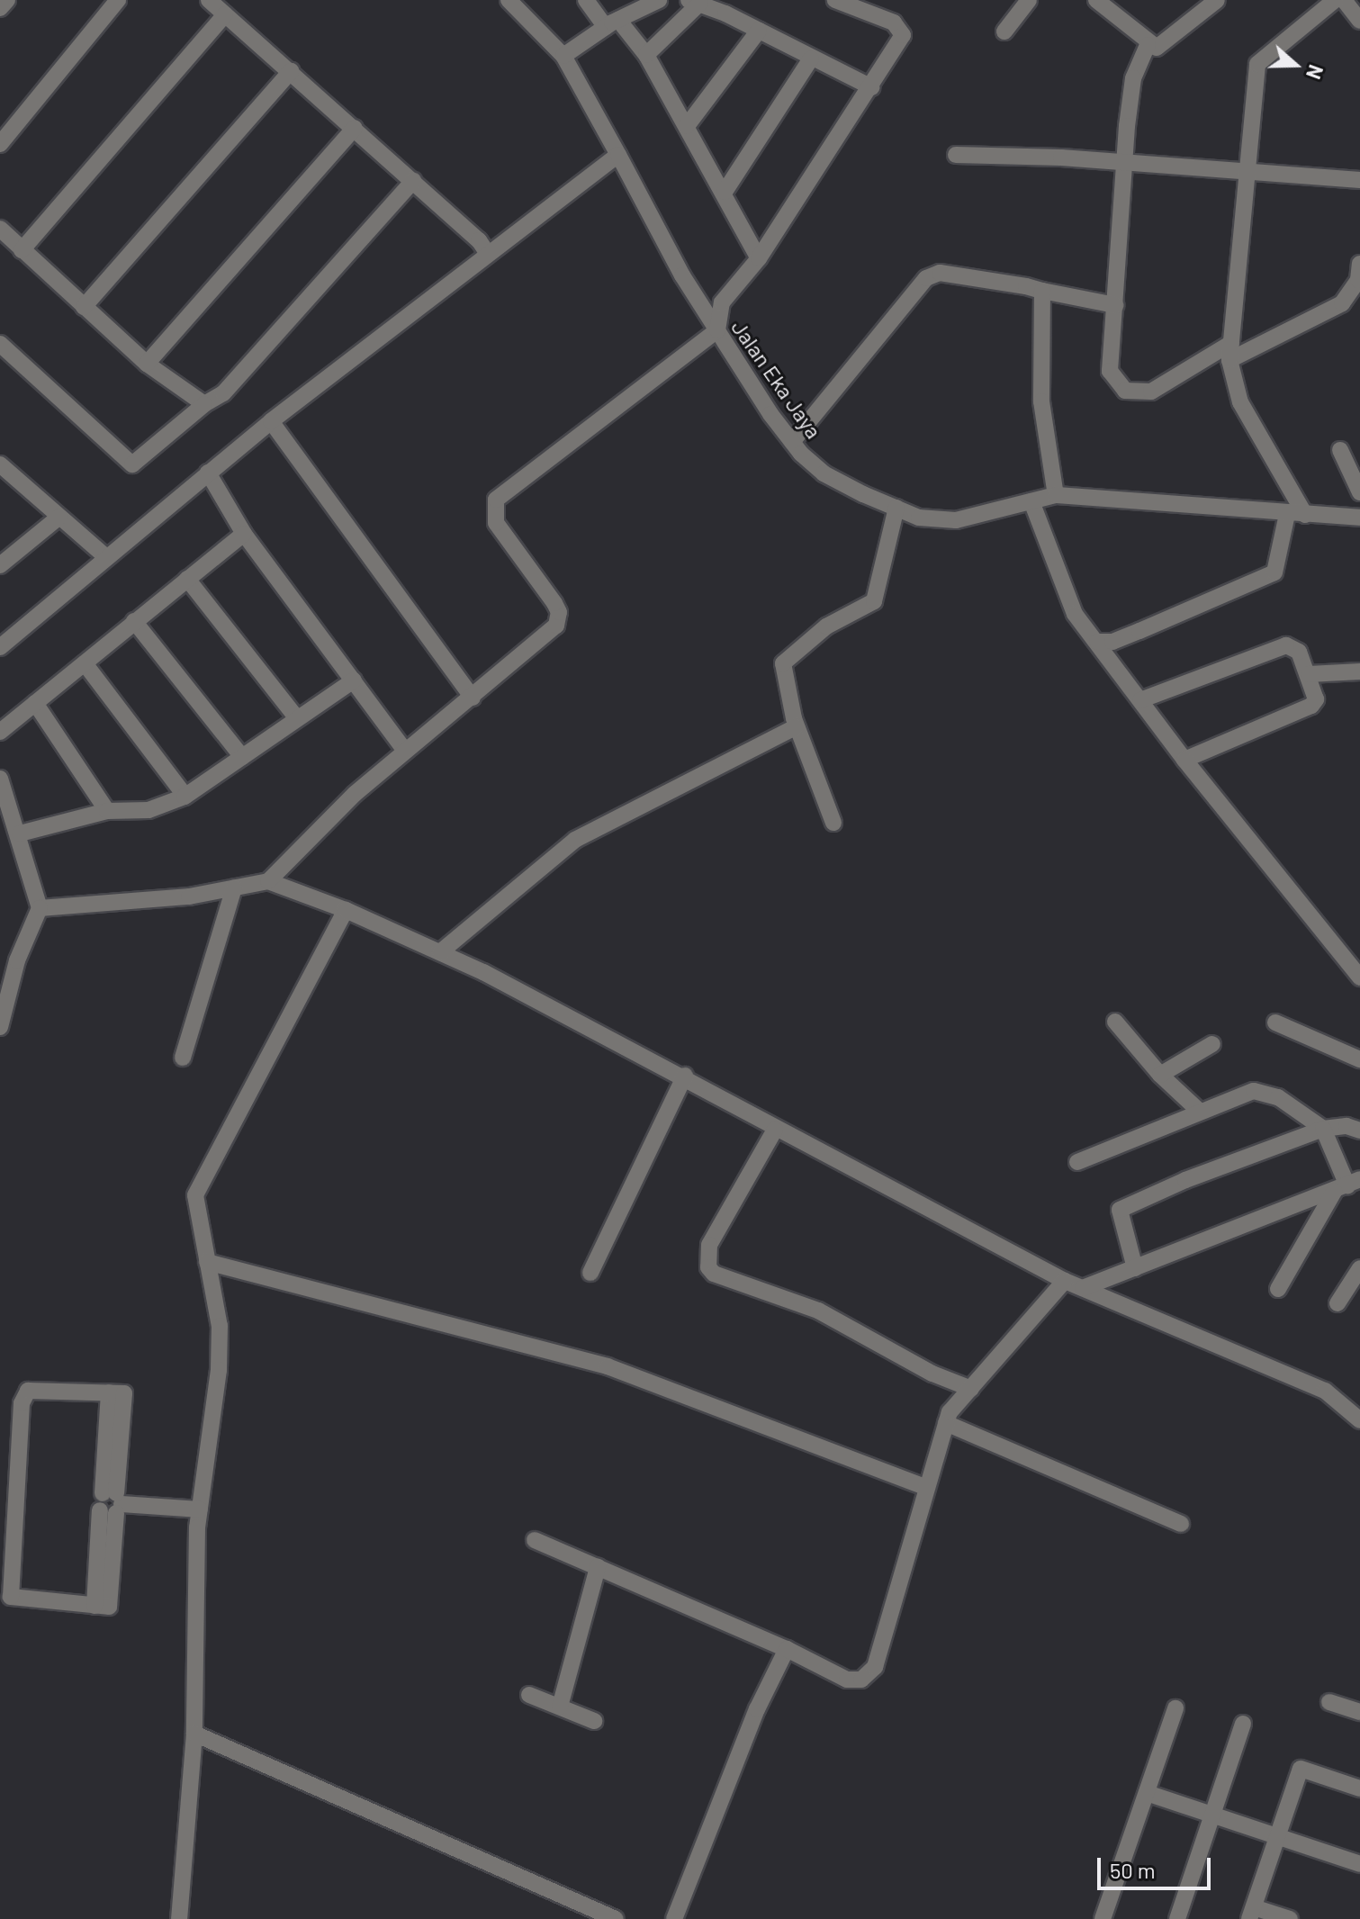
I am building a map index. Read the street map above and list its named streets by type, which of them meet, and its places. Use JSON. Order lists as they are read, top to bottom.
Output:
{
  "streets": {
    "street": ["Jalan Eka Jaya"]
  },
  "scale_bar": "50 m",
  "north": "right"
}
